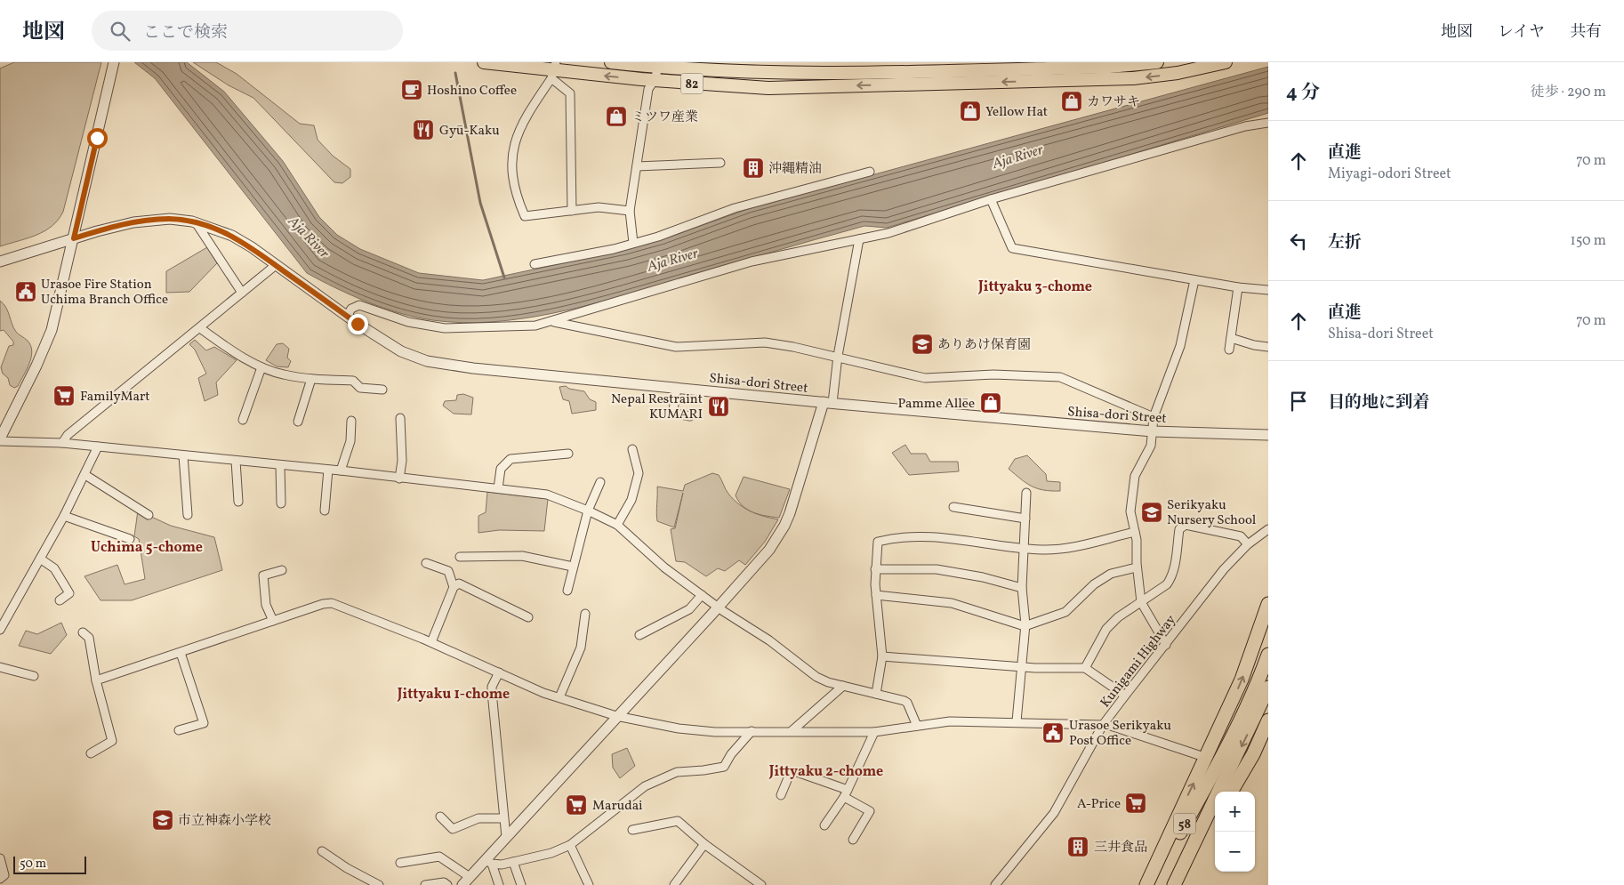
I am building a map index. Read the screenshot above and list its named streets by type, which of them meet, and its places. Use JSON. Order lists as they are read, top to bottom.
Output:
{
  "streets": {
    "highway": ["58"],
    "main road": ["82"],
    "street": ["Shisa-dori Street", "Kunigami Highway"]
  },
  "districts": [
    "Jittyaku 3-chome",
    "Uchima 5-chome",
    "Jittyaku 1-chome",
    "Jittyaku 2-chome"
  ],
  "water": ["Aja River"],
  "places": {
    "cafe": ["Hoshino Coffee"],
    "shop": [
      "カワサキ",
      "Yellow Hat",
      "ミツワ産業",
      "Pamme Allēe"
    ],
    "restaurant": ["Gyū-Kaku", "Nepal Restraint KUMARI"],
    "building": ["沖縄精油", "三井食品"],
    "public building": ["Urasoe Fire Station Uchima Branch Office", "Urasoe Serikyaku Post Office"],
    "school or university": ["ありあけ保育園", "Serikyaku Nursery School", "市立神森小学校"],
    "supermarket": ["FamilyMart", "A-Price", "Marudai"]
  },
  "scale_bar": "50 m",
  "page": {
    "header": "地図",
    "search": "ここで検索",
    "nav": ["地図", "レイヤ", "共有"],
    "heading": ["4 分", "徒歩 · 290 m"],
    "list": [
      ["直進", "Miyagi-odori Street", "70 m"],
      ["左折", "150 m"],
      ["直進", "Shisa-dori Street", "70 m"],
      "目的地に到着"
    ],
    "map_buttons": ["+", "−"],
    "scale": "50 m"
  }
}
